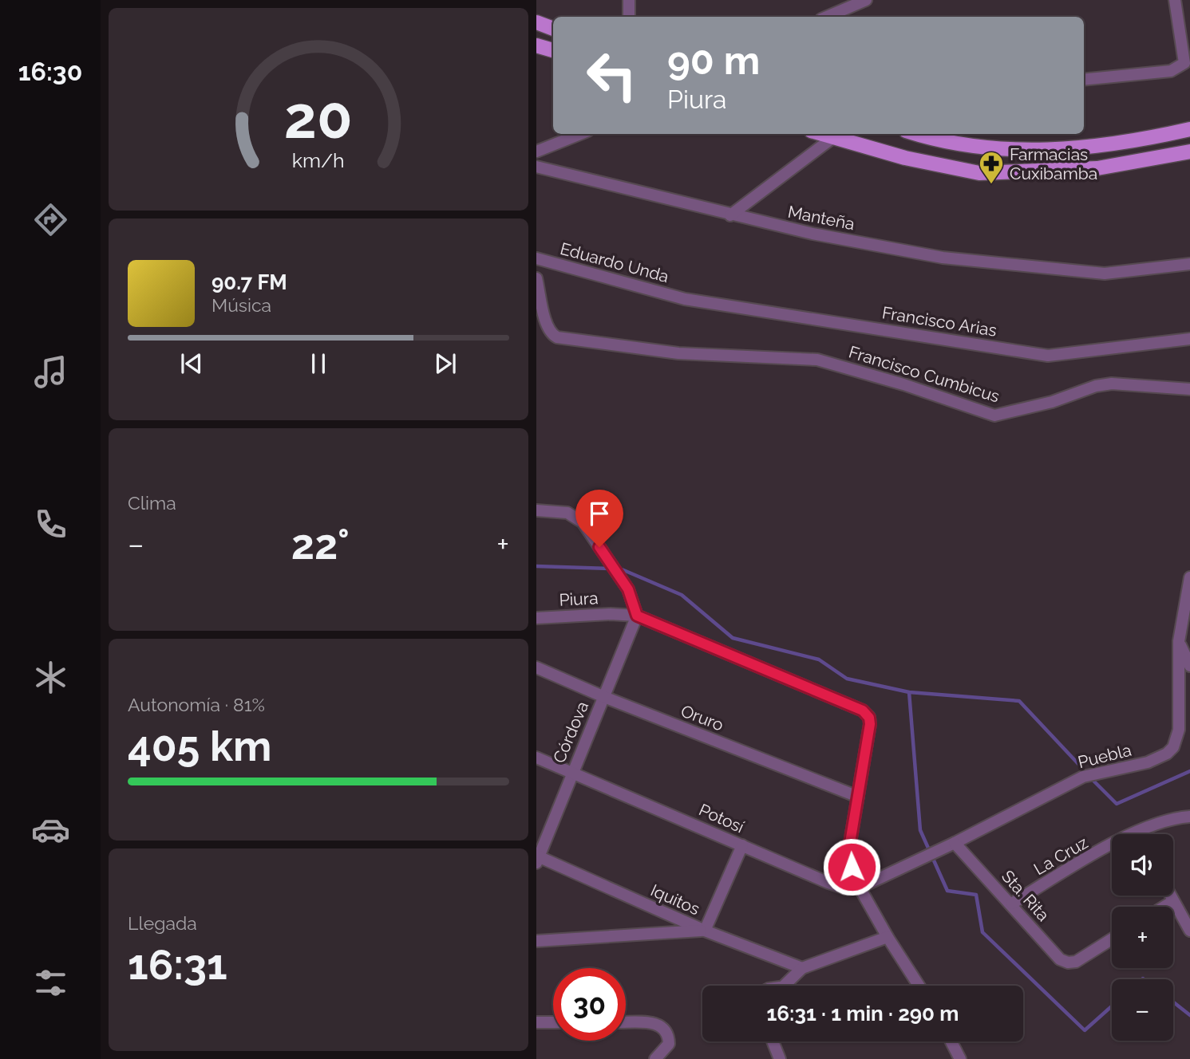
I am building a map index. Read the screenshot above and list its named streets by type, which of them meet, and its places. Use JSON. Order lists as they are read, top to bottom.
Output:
{
  "streets": {
    "street": [
      "Manteña",
      "Eduardo Unda",
      "Francisco Arias",
      "Francisco Cumbicus",
      "Piura",
      "Oruro",
      "Córdova",
      "Puebla",
      "Potosí",
      "La Cruz",
      "Sta. Rita",
      "Iquitos"
    ]
  },
  "crossings": [
    ["Eduardo Unda", "Francisco Arias"],
    ["Piura", "Oruro"],
    ["Piura", "Córdova"],
    ["Oruro", "Córdova"],
    ["Córdova", "Potosí"],
    ["Córdova", "Iquitos"],
    ["Puebla", "Potosí"],
    ["Puebla", "Sta. Rita"],
    ["La Cruz", "Sta. Rita"]
  ],
  "places": {
    "pharmacy": ["Farmacias Cuxibamba"]
  },
  "page": {
    "tabs": "16:30",
    "turn": ["90 m", "Piura"],
    "song": ["90.7 FM", "Música"],
    "tile": [
      "Clima",
      ["Autonomía · 81%", "405 km"],
      ["Llegada", "16:31"]
    ],
    "heat": ["−", "22°", "+"],
    "map_buttons": ["+", "−"],
    "limit": "30",
    "trip": "16:31 · 1 min · 290 m",
    "gauge": ["20", "km/h"]
  }
}
